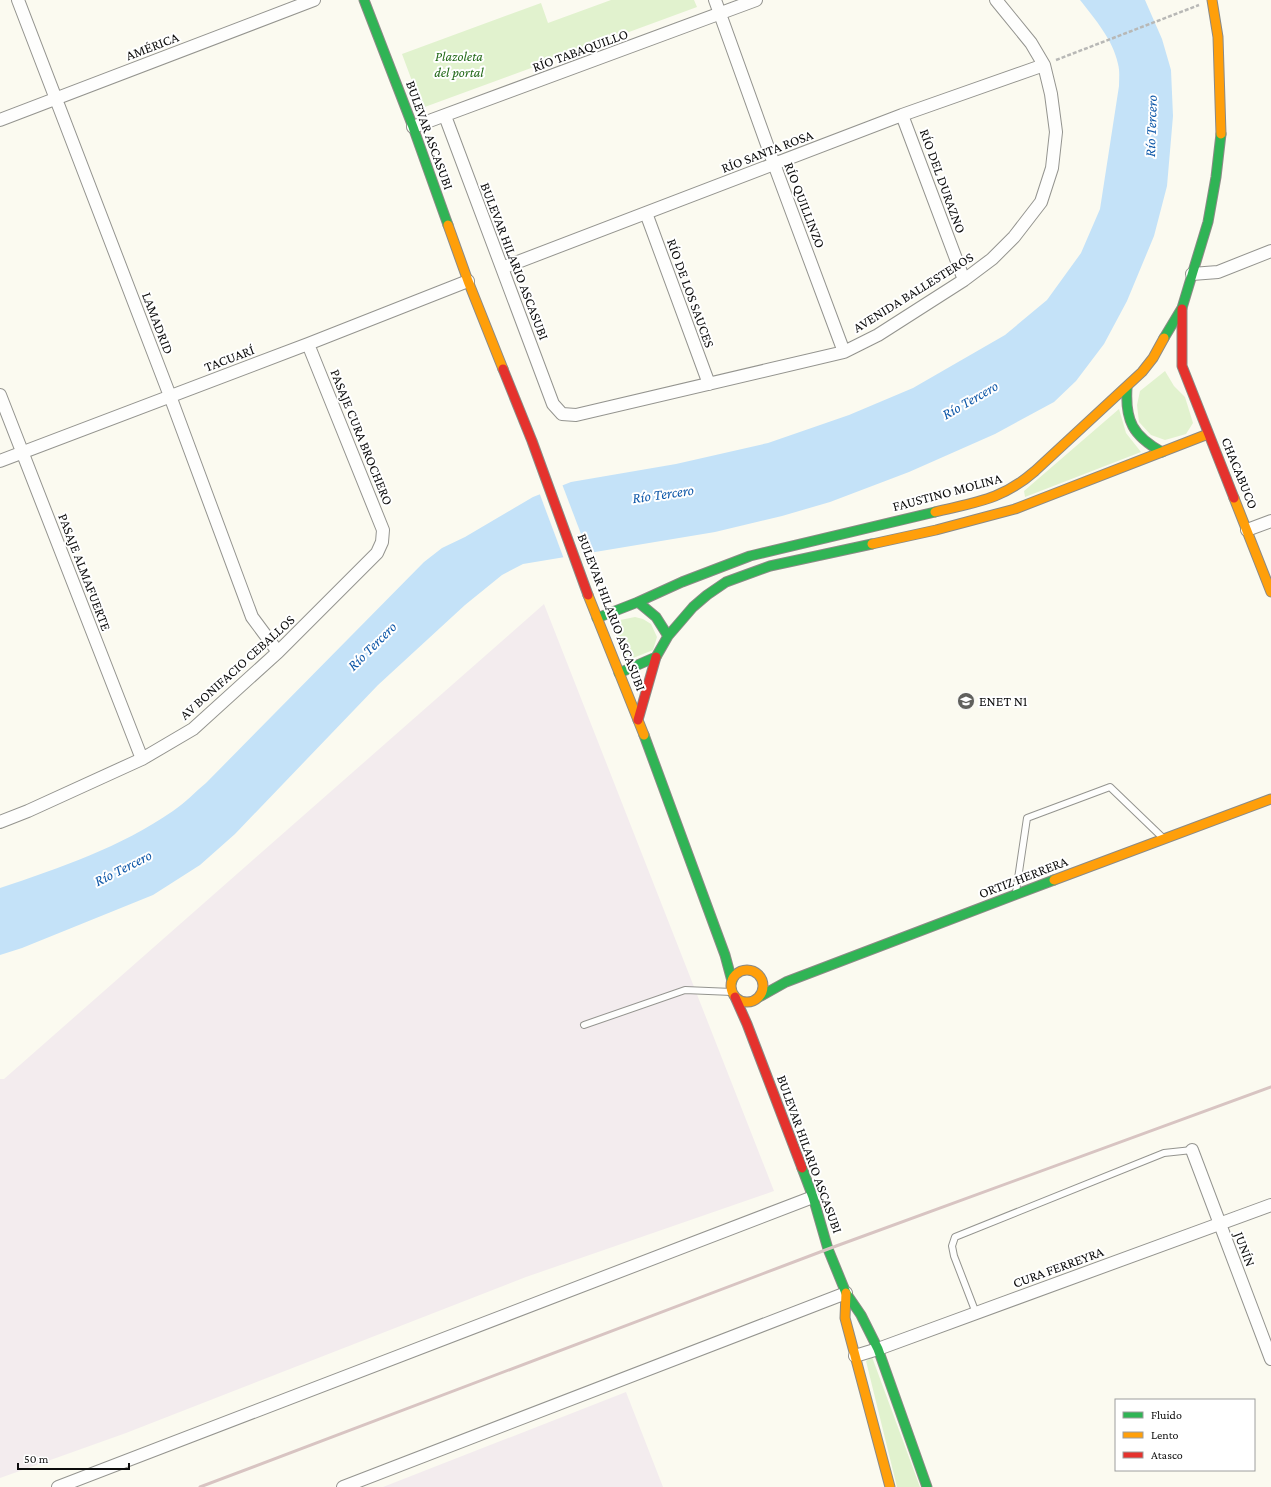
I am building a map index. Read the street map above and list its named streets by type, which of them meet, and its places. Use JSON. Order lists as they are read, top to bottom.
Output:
{
  "streets": {
    "main road": [
      "BULEVAR ASCASUBI",
      "BULEVAR HILARIO ASCASUBI",
      "CHACABUCO",
      "FAUSTINO MOLINA",
      "ORTIZ HERRERA"
    ],
    "street": [
      "AMÉRICA",
      "RÍO TABAQUILLO",
      "RÍO SANTA ROSA",
      "RÍO DEL DURAZNO",
      "RÍO QUILLINZO",
      "AVENIDA BALLESTEROS",
      "RÍO DE LOS SAUCES",
      "LAMADRID",
      "TACUARÍ",
      "PASAJE CURA BROCHERO",
      "PASAJE ALMAFUERTE",
      "AV BONIFACIO CEBALLOS",
      "JUNÍN",
      "CURA FERREYRA"
    ]
  },
  "crossings": [
    ["AMÉRICA", "LAMADRID"],
    ["RÍO TABAQUILLO", "BULEVAR ASCASUBI"],
    ["RÍO TABAQUILLO", "RÍO QUILLINZO"],
    ["RÍO TABAQUILLO", "BULEVAR HILARIO ASCASUBI"],
    ["BULEVAR ASCASUBI", "BULEVAR HILARIO ASCASUBI"],
    ["BULEVAR ASCASUBI", "TACUARÍ"],
    ["RÍO SANTA ROSA", "RÍO DEL DURAZNO"],
    ["RÍO SANTA ROSA", "RÍO QUILLINZO"],
    ["RÍO SANTA ROSA", "BULEVAR HILARIO ASCASUBI"],
    ["RÍO SANTA ROSA", "AVENIDA BALLESTEROS"],
    ["RÍO SANTA ROSA", "RÍO DE LOS SAUCES"],
    ["RÍO DEL DURAZNO", "AVENIDA BALLESTEROS"],
    ["RÍO QUILLINZO", "AVENIDA BALLESTEROS"],
    ["BULEVAR HILARIO ASCASUBI", "AVENIDA BALLESTEROS"],
    ["BULEVAR HILARIO ASCASUBI", "TACUARÍ"],
    ["BULEVAR HILARIO ASCASUBI", "FAUSTINO MOLINA"],
    ["BULEVAR HILARIO ASCASUBI", "ORTIZ HERRERA"],
    ["BULEVAR HILARIO ASCASUBI", "CURA FERREYRA"],
    ["AVENIDA BALLESTEROS", "RÍO DE LOS SAUCES"],
    ["LAMADRID", "TACUARÍ"],
    ["LAMADRID", "AV BONIFACIO CEBALLOS"],
    ["TACUARÍ", "PASAJE CURA BROCHERO"],
    ["TACUARÍ", "PASAJE ALMAFUERTE"],
    ["PASAJE CURA BROCHERO", "AV BONIFACIO CEBALLOS"],
    ["CHACABUCO", "FAUSTINO MOLINA"],
    ["PASAJE ALMAFUERTE", "AV BONIFACIO CEBALLOS"],
    ["JUNÍN", "CURA FERREYRA"]
  ],
  "water": ["Río Tercero"],
  "parks": ["Plazoleta del portal"],
  "places": {
    "school or university": ["ENET N1"]
  },
  "legend": ["Fluido", "Lento", "Atasco"],
  "scale_bar": "50 m"
}
